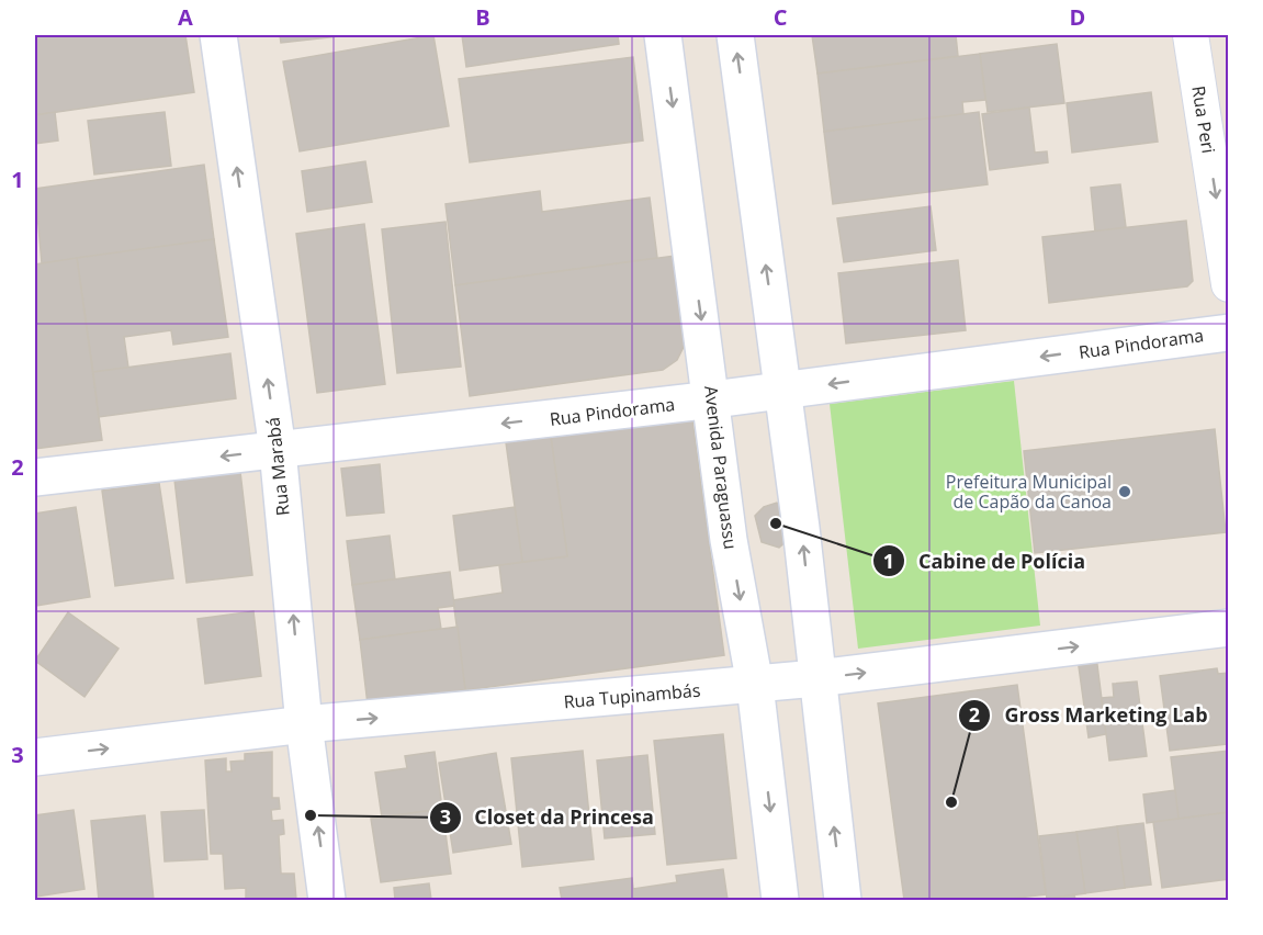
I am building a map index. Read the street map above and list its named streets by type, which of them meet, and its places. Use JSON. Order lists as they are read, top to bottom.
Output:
{
  "streets": {
    "street": [
      "Rua Peri",
      "Rua Pindorama",
      "Rua Marabá",
      "Avenida Paraguassu",
      "Rua Tupinambás"
    ]
  },
  "crossings": [
    ["Rua Pindorama", "Rua Marabá"],
    ["Rua Pindorama", "Avenida Paraguassu"],
    ["Rua Marabá", "Rua Tupinambás"],
    ["Avenida Paraguassu", "Rua Tupinambás"]
  ],
  "one_way": [
    "Rua Peri",
    "Rua Pindorama",
    "Rua Marabá",
    "Rua Tupinambás"
  ],
  "places": [
    "Prefeitura Municipal de Capão da Canoa",
    "Cabine de Polícia",
    "Gross Marketing Lab",
    "Closet da Princesa"
  ],
  "grid": {
    "columns": [
      "A",
      "B",
      "C",
      "D"
    ],
    "rows": ["1", "2", "3"]
  }
}
